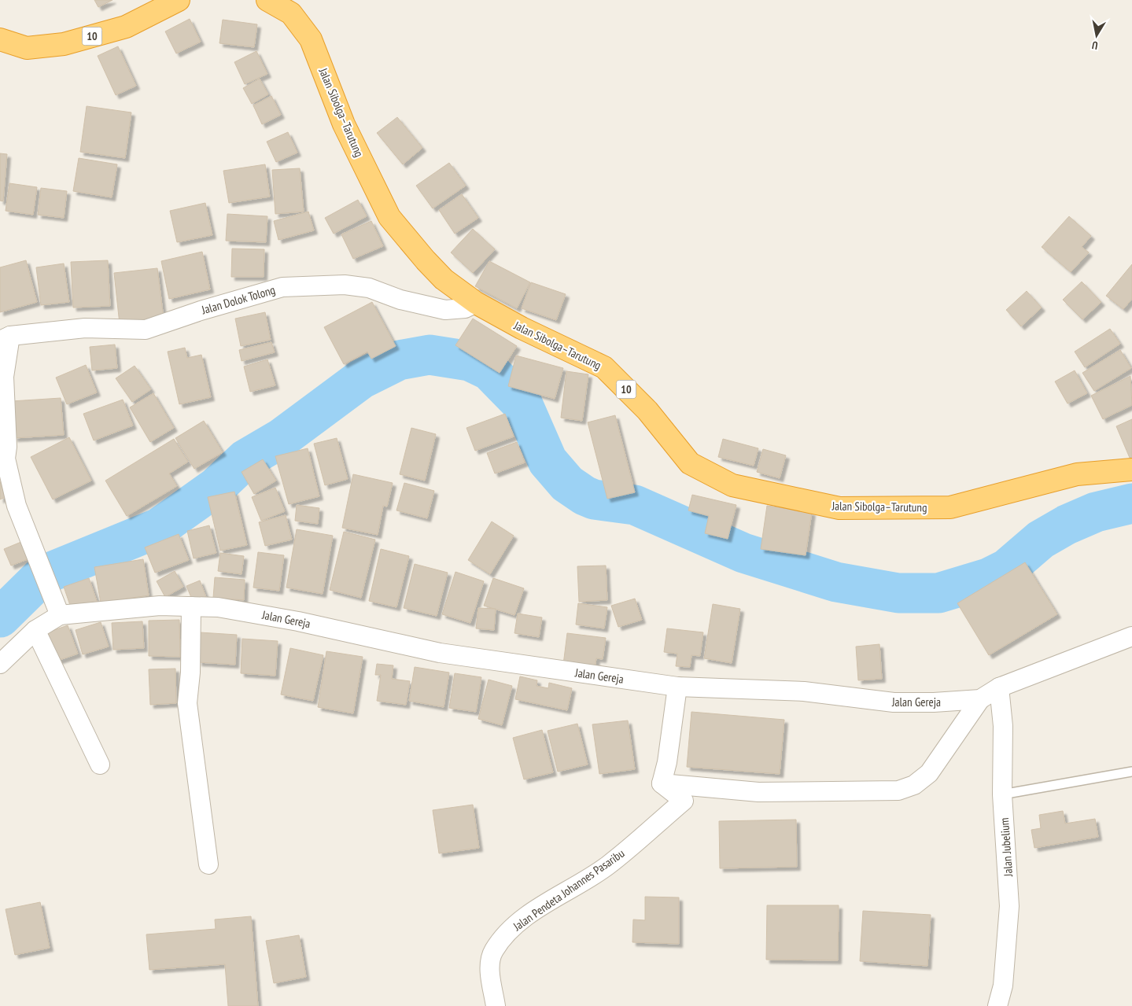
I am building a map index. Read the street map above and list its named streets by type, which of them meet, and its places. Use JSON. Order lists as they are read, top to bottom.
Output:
{
  "streets": {
    "highway": ["10", "Jalan Sibolga–Tarutung"],
    "street": [
      "Jalan Dolok Tolong",
      "Jalan Gereja",
      "Jalan Jubelium",
      "Jalan Pendeta Johannes Pasaribu"
    ]
  },
  "crossings": [
    ["Jalan Sibolga–Tarutung", "Jalan Dolok Tolong"],
    ["Jalan Gereja", "Jalan Jubelium"]
  ],
  "north": "bottom"
}
